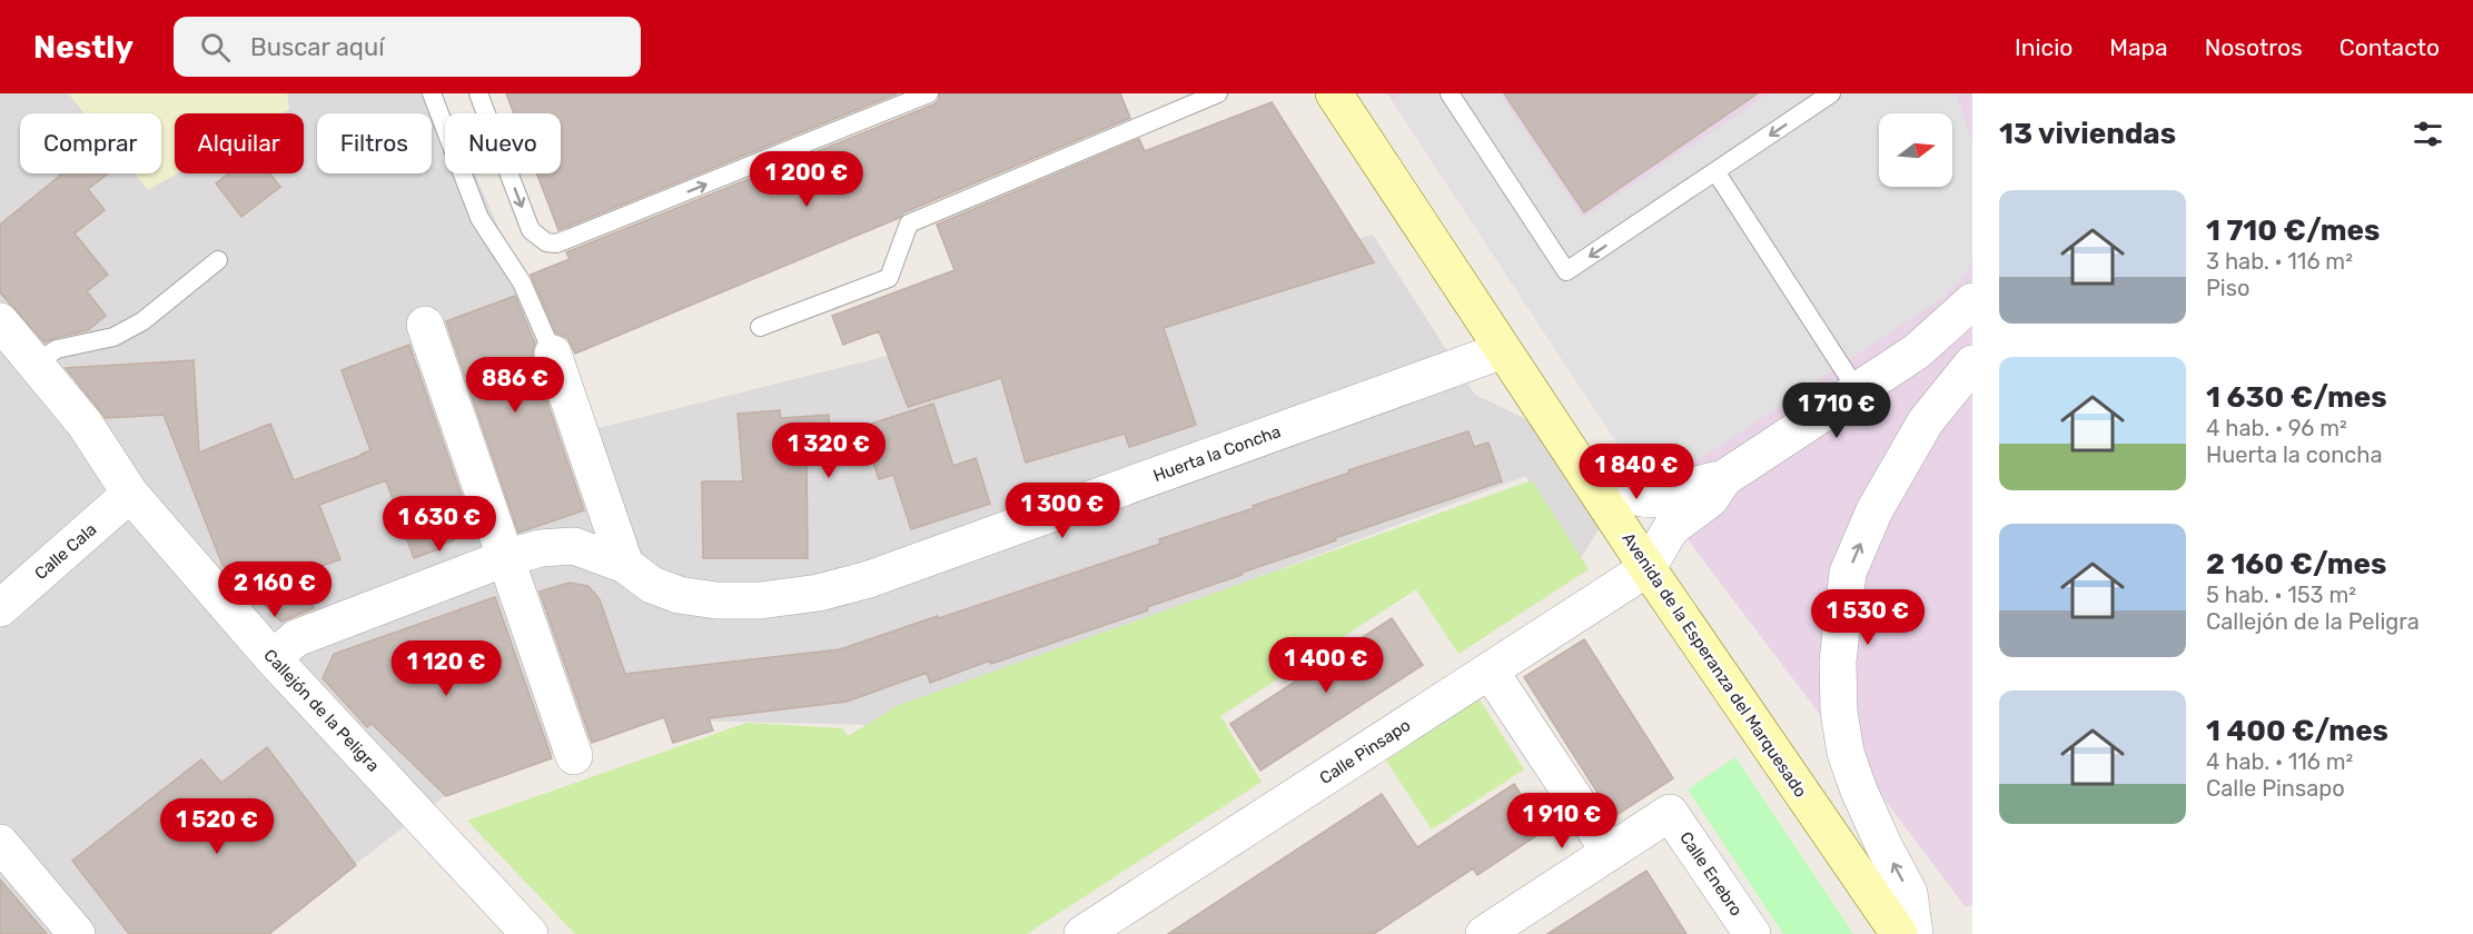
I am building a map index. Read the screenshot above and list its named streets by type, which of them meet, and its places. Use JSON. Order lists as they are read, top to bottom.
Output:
{
  "streets": {
    "street": [
      "Huerta la Concha",
      "Calle Cala",
      "Avenida de la Esperanza del Marquesado",
      "Callejón de la Peligra",
      "Calle Pinsapo",
      "Calle Enebro"
    ]
  },
  "crossings": [
    ["Huerta la Concha", "Avenida de la Esperanza del Marquesado"],
    ["Calle Cala", "Callejón de la Peligra"],
    ["Avenida de la Esperanza del Marquesado", "Calle Pinsapo"]
  ],
  "north": "right",
  "page": {
    "header": "Nestly",
    "search": "Buscar aquí",
    "nav": [
      "Inicio",
      "Mapa",
      "Nosotros",
      "Contacto"
    ],
    "heading": "13 viviendas",
    "chip": [
      "Comprar",
      "Alquilar",
      "Filtros",
      "Nuevo"
    ],
    "price": [
      "1 200 €",
      "886 €",
      "1 710 €",
      "1 320 €",
      "1 840 €",
      "1 300 €",
      "1 630 €",
      "2 160 €",
      "1 530 €",
      "1 400 €",
      "1 120 €",
      "1 910 €",
      "1 520 €"
    ],
    "list": [
      {
        "name": "1 710 €/mes",
        "note": "3 hab. · 116 m² · Piso"
      },
      {
        "name": "1 630 €/mes",
        "note": "4 hab. · 96 m² · Huerta la concha"
      },
      {
        "name": "2 160 €/mes",
        "note": "5 hab. · 153 m² · Callejón de la Peligra"
      },
      {
        "name": "1 400 €/mes",
        "note": "4 hab. · 116 m² · Calle Pinsapo"
      }
    ]
  }
}
